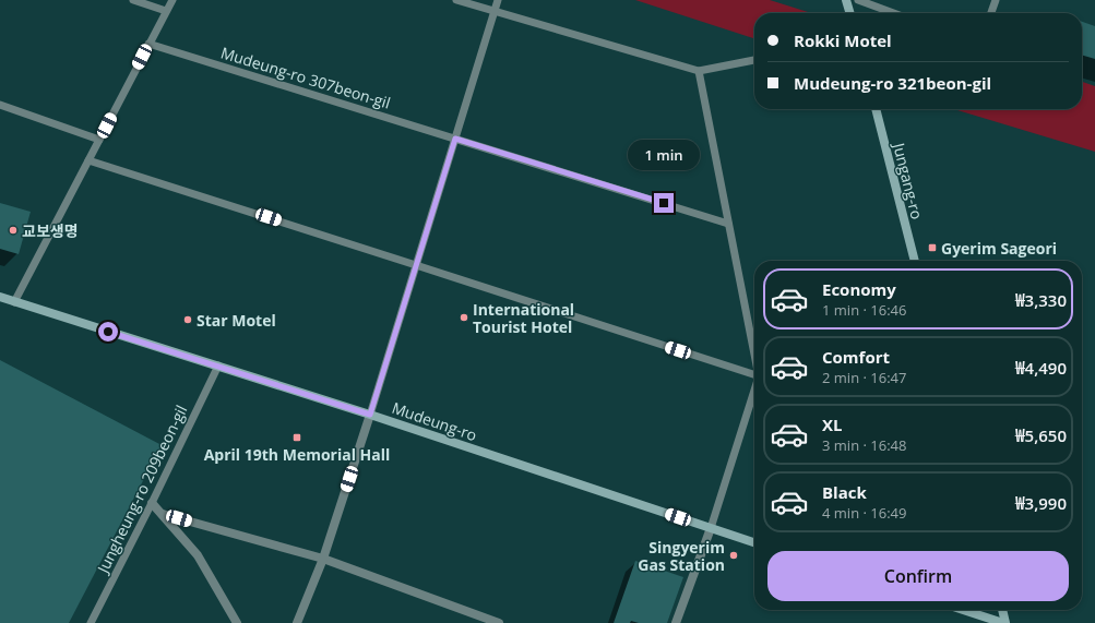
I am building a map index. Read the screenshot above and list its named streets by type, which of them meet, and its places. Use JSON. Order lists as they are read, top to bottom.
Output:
{
  "streets": {
    "street": ["Jungang-ro", "Mudeung-ro", "Jungheung-ro 209beon-gil"],
    "lane": ["Mudeung-ro 307beon-gil"]
  },
  "crossings": [
    ["Mudeung-ro", "Jungheung-ro 209beon-gil"]
  ],
  "places": {
    "other": [
      "교보생명",
      "International Tourist Hotel",
      "Star Motel",
      "Singyerim Gas Station"
    ],
    "transit": ["Gyerim Sageori", "April 19th Memorial Hall"]
  },
  "page": {
    "banner": ["Rokki Motel", "Mudeung-ro 321beon-gil"],
    "bubble": "1 min",
    "list": [
      {
        "name": "Economy",
        "note": "1 min · 16:46",
        "value": "₩3,330"
      },
      {
        "name": "Comfort",
        "note": "2 min · 16:47",
        "value": "₩4,490"
      },
      {
        "name": "XL",
        "note": "3 min · 16:48",
        "value": "₩5,650"
      },
      {
        "name": "Black",
        "note": "4 min · 16:49",
        "value": "₩3,990"
      }
    ],
    "buttons": "Confirm"
  }
}
